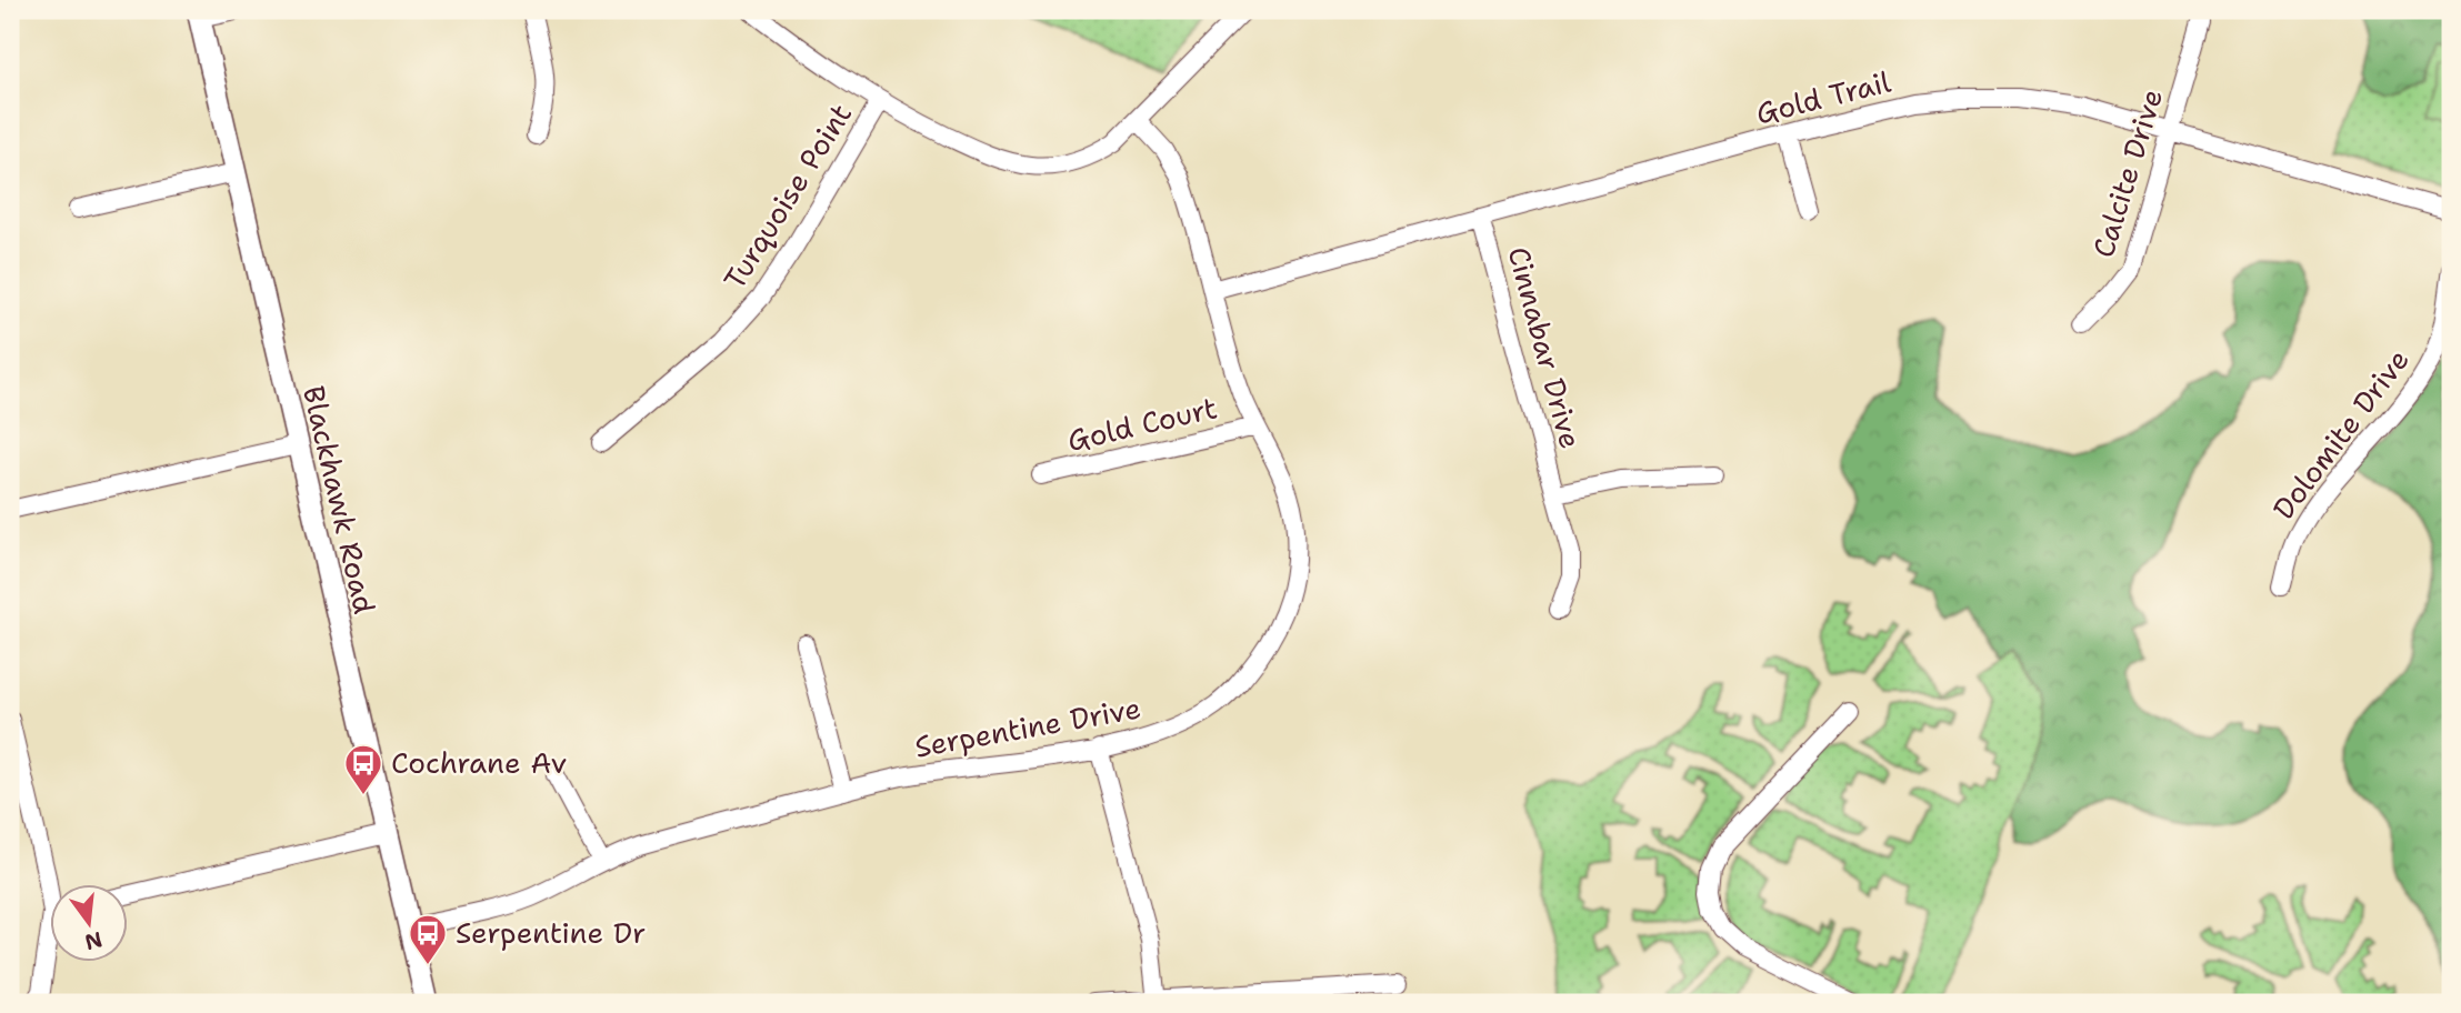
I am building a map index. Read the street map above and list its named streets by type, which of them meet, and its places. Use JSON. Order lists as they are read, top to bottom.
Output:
{
  "streets": {
    "street": [
      "Gold Trail",
      "Calcite Drive",
      "Turquoise Point",
      "Cinnabar Drive",
      "Gold Court",
      "Dolomite Drive",
      "Blackhawk Road",
      "Serpentine Drive"
    ]
  },
  "crossings": [
    ["Gold Trail", "Calcite Drive"],
    ["Gold Trail", "Cinnabar Drive"],
    ["Gold Trail", "Serpentine Drive"],
    ["Gold Court", "Serpentine Drive"],
    ["Blackhawk Road", "Serpentine Drive"]
  ],
  "places": {
    "bus stop": ["Cochrane Av", "Serpentine Dr"]
  },
  "north": "bottom"
}
